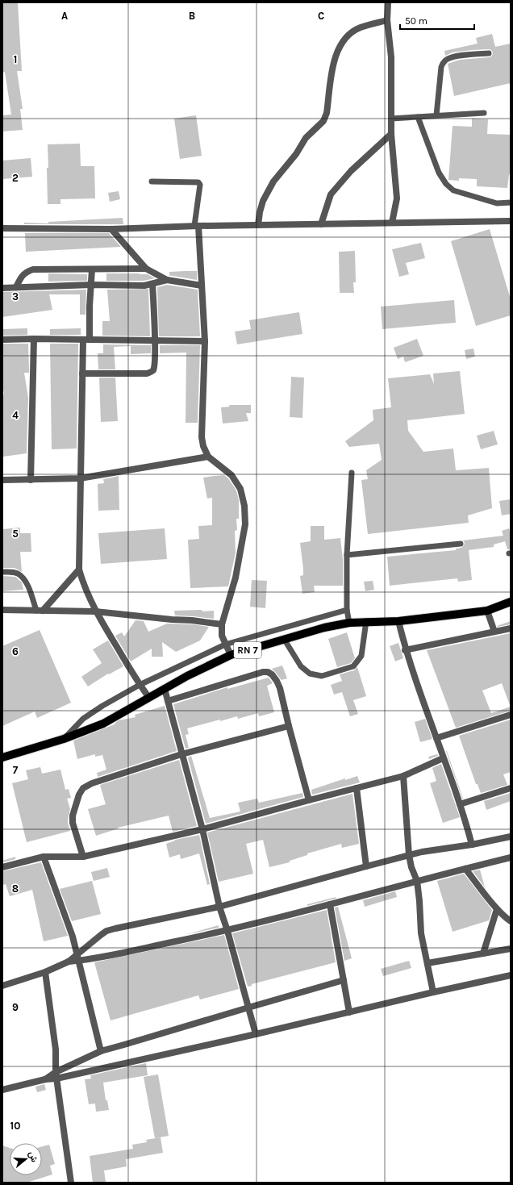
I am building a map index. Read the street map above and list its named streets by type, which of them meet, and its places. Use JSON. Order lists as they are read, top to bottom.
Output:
{
  "streets": {
    "main road": ["RN 7"]
  },
  "scale_bar": "50 m",
  "north": "right",
  "grid": {
    "columns": ["A", "B", "C"],
    "rows": [
      "1",
      "2",
      "3",
      "4",
      "5",
      "6",
      "7",
      "8",
      "9",
      "10"
    ]
  }
}
